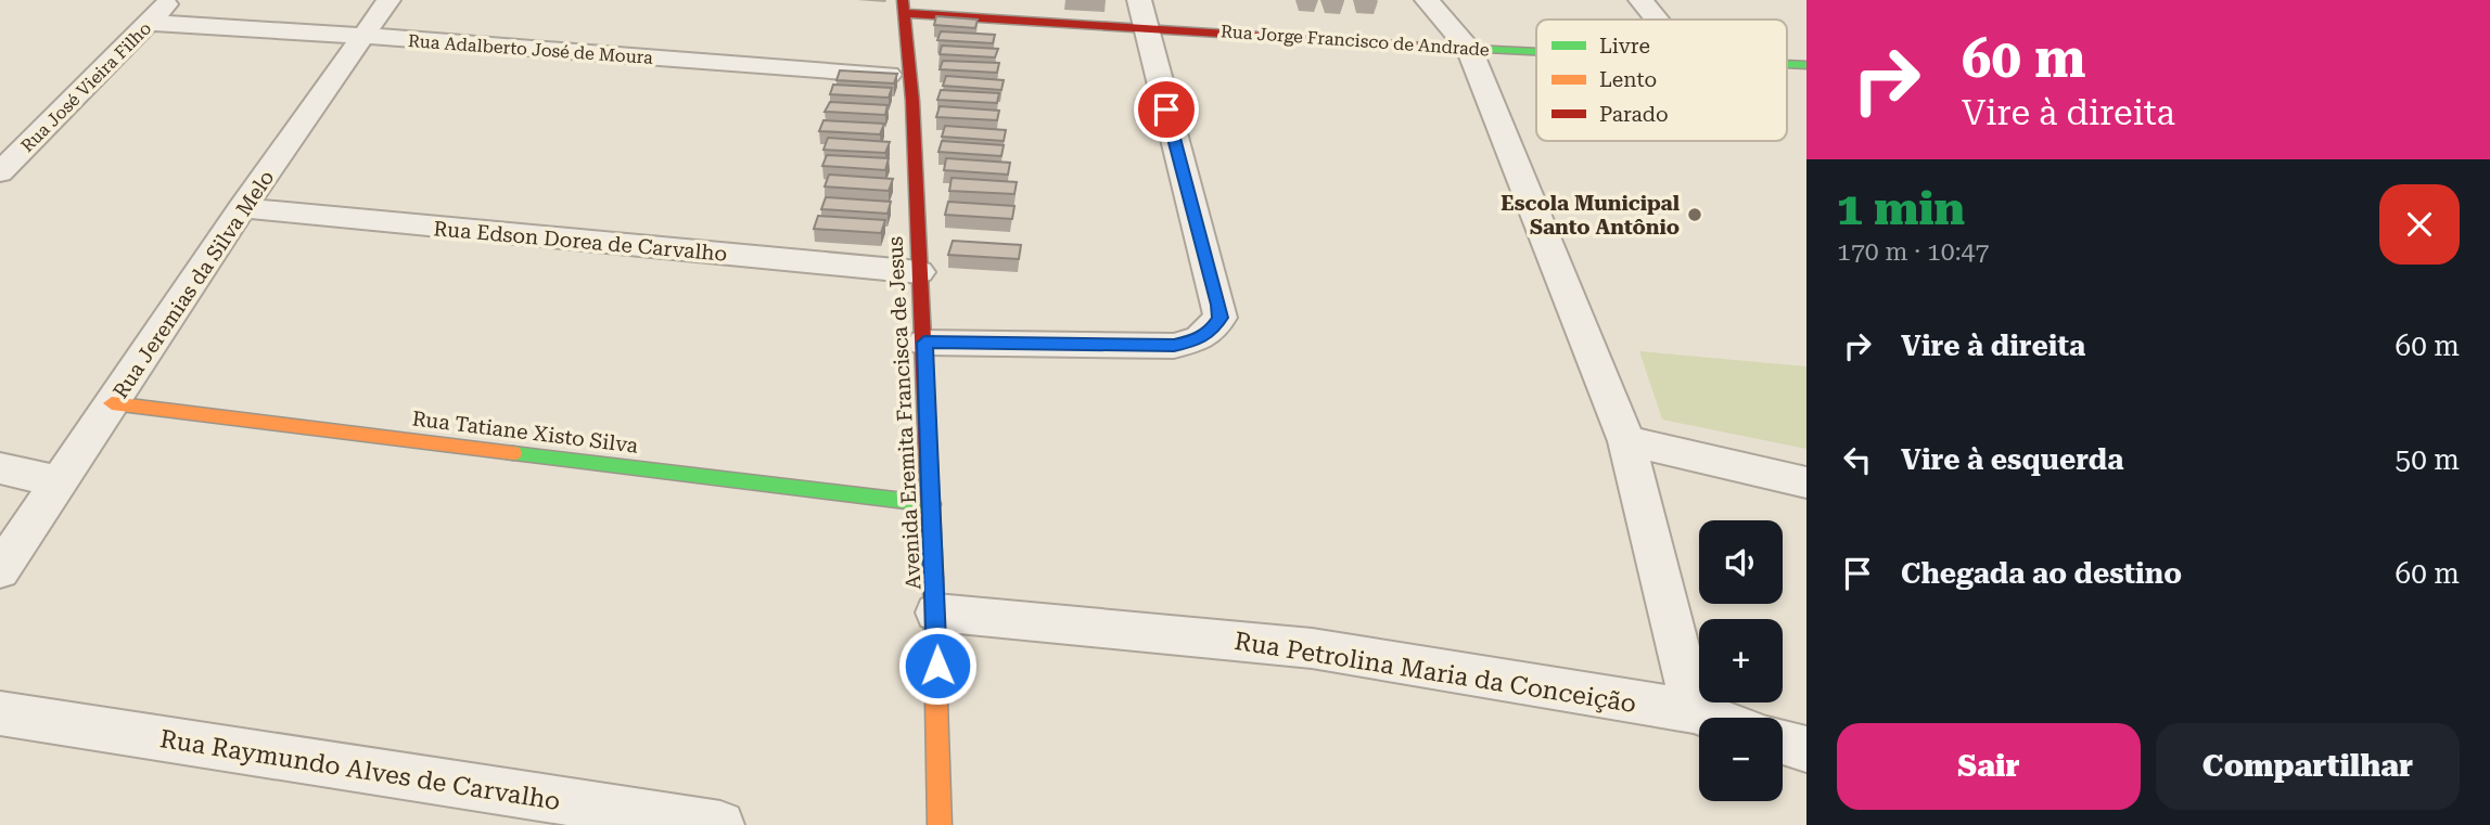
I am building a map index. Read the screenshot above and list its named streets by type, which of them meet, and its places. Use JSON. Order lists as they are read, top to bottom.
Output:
{
  "streets": {
    "street": [
      "Rua Jorge Francisco de Andrade",
      "Rua Adalberto José de Moura",
      "Rua José Vieira Filho",
      "Rua Edson Dorea de Carvalho",
      "Rua Jeremias da Silva Melo",
      "Avenida Eremita Francisca de Jesus",
      "Rua Tatiane Xisto Silva",
      "Rua Petrolina Maria da Conceição",
      "Rua Raymundo Alves de Carvalho"
    ]
  },
  "crossings": [
    ["Rua Jorge Francisco de Andrade", "Avenida Eremita Francisca de Jesus"],
    ["Rua Adalberto José de Moura", "Rua José Vieira Filho"],
    ["Rua Adalberto José de Moura", "Rua Jeremias da Silva Melo"],
    ["Rua Adalberto José de Moura", "Avenida Eremita Francisca de Jesus"],
    ["Rua Edson Dorea de Carvalho", "Rua Jeremias da Silva Melo"],
    ["Rua Edson Dorea de Carvalho", "Avenida Eremita Francisca de Jesus"],
    ["Rua Jeremias da Silva Melo", "Rua Tatiane Xisto Silva"],
    ["Avenida Eremita Francisca de Jesus", "Rua Tatiane Xisto Silva"],
    ["Avenida Eremita Francisca de Jesus", "Rua Petrolina Maria da Conceição"]
  ],
  "places": ["Escola Municipal Santo Antônio"],
  "legend": ["Livre", "Lento", "Parado"],
  "page": {
    "turn": ["60 m", "Vire à direita"],
    "heading": ["1 min", "170 m · 10:47"],
    "list": [
      {
        "name": "Vire à direita",
        "value": "60 m"
      },
      {
        "name": "Vire à esquerda",
        "value": "50 m"
      },
      {
        "name": "Chegada ao destino",
        "value": "60 m"
      }
    ],
    "map_buttons": ["+", "−"],
    "buttons": ["Sair", "Compartilhar"]
  }
}
